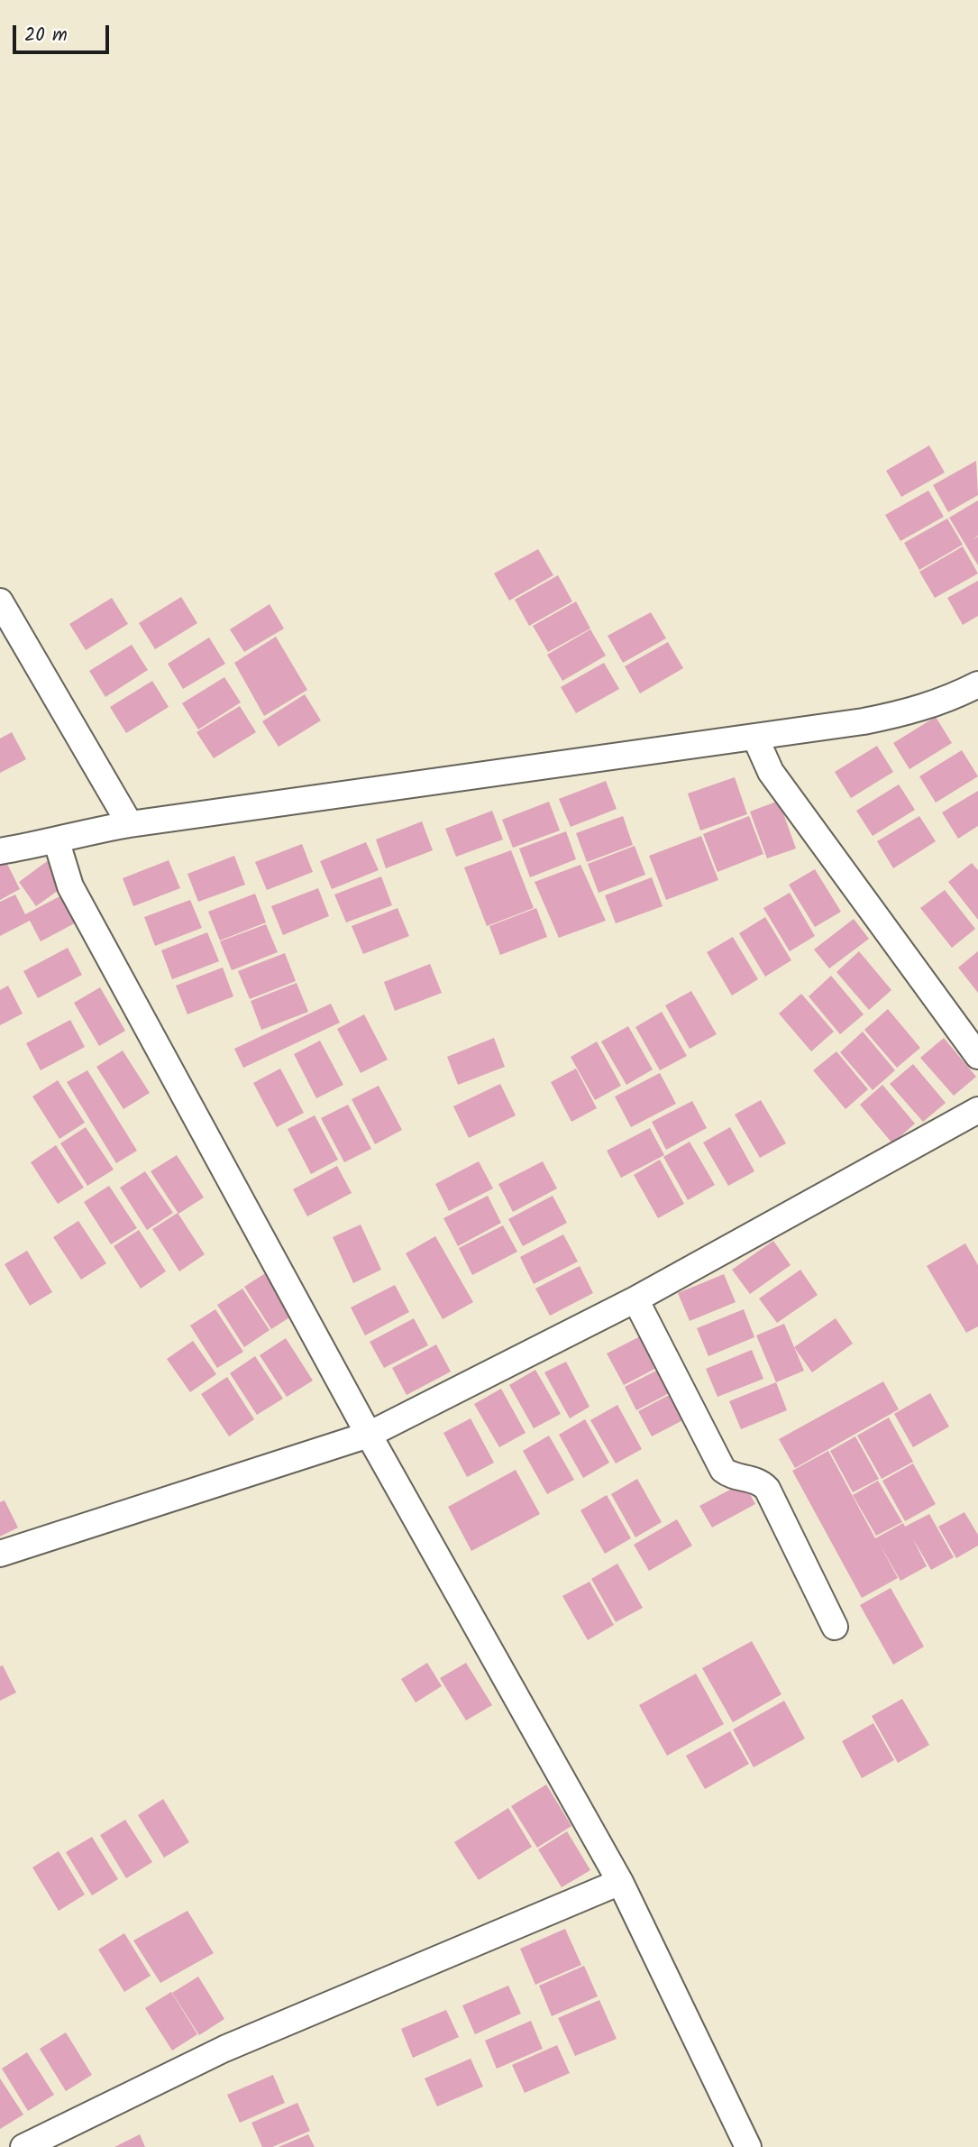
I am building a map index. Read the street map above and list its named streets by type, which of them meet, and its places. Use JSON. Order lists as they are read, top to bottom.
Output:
{
  "scale_bar": "20 m"
}
